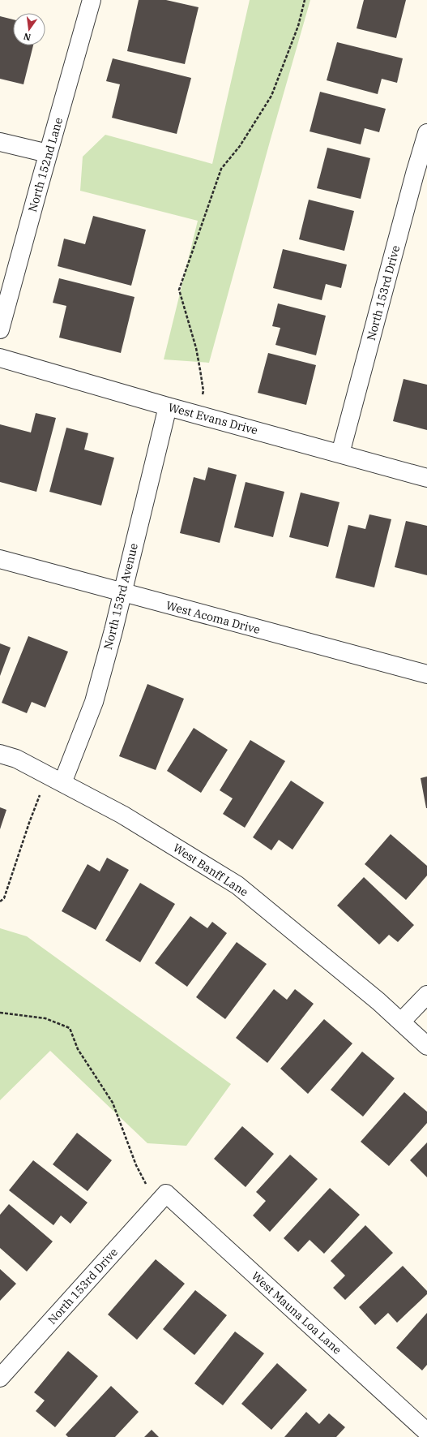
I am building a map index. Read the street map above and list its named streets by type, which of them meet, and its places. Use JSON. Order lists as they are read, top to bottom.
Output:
{
  "streets": {
    "street": [
      "North 152nd Lane",
      "North 153rd Drive",
      "West Evans Drive",
      "North 153rd Avenue",
      "West Acoma Drive",
      "West Banff Lane",
      "West Mauna Loa Lane"
    ]
  },
  "crossings": [
    ["North 153rd Drive", "West Evans Drive"],
    ["North 153rd Drive", "West Mauna Loa Lane"],
    ["West Evans Drive", "North 153rd Avenue"],
    ["North 153rd Avenue", "West Acoma Drive"],
    ["North 153rd Avenue", "West Banff Lane"]
  ],
  "north": "bottom"
}
